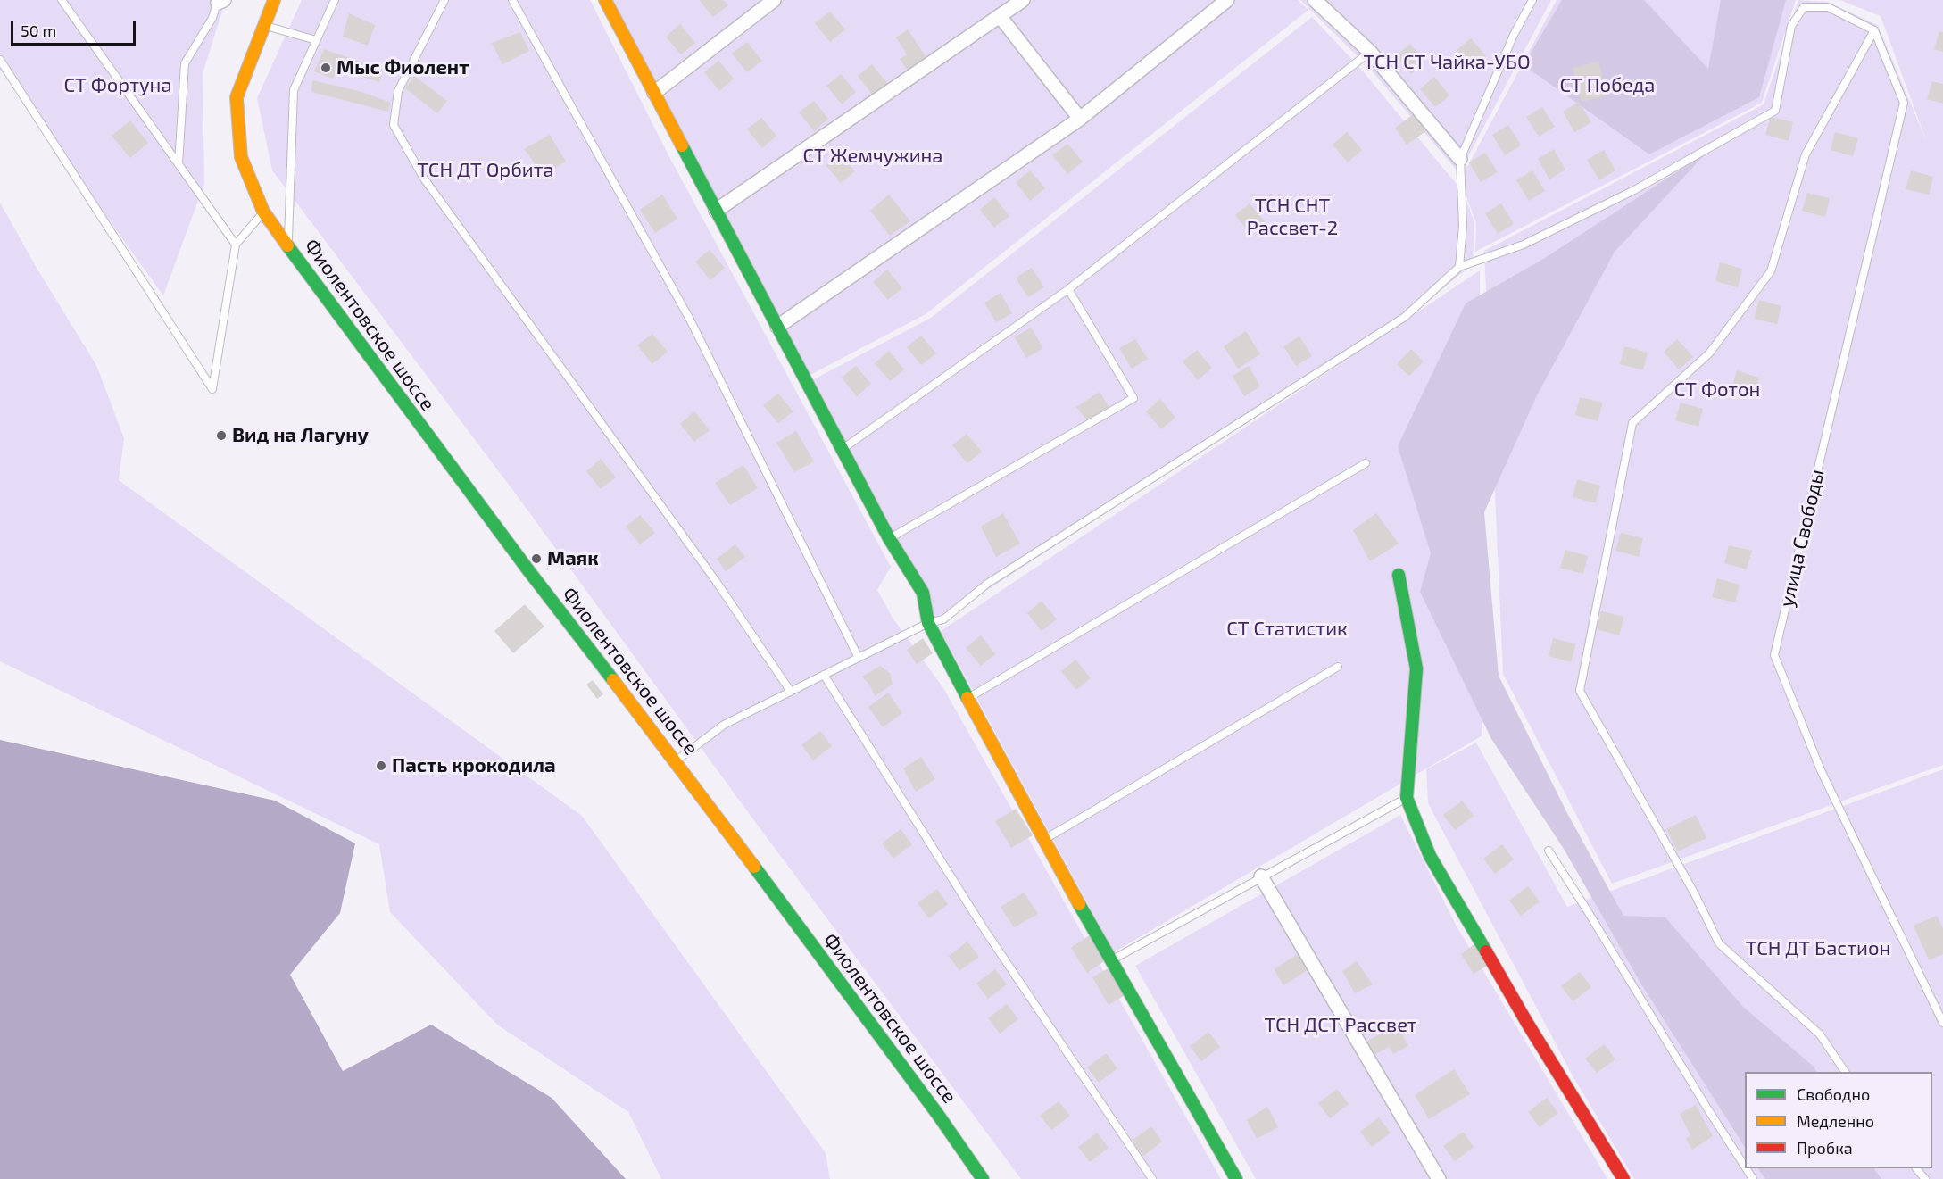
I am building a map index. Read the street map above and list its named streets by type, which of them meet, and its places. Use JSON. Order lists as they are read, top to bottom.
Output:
{
  "streets": {
    "street": ["Фиолентовское шоссе"],
    "lane": ["улица Свободы"]
  },
  "parks": [
    "ТСН СТ Чайка-УБО",
    "СТ Фортуна",
    "СТ Победа",
    "СТ Жемчужина",
    "ТСН ДТ Орбита",
    "ТСН СНТ Рассвет-2",
    "СТ Фотон",
    "СТ Статистик",
    "ТСН ДТ Бастион",
    "ТСН ДСТ Рассвет"
  ],
  "places": [
    "Мыс Фиолент",
    "Вид на Лагуну",
    "Маяк",
    "Пасть крокодила"
  ],
  "legend": ["Свободно", "Медленно", "Пробка"],
  "scale_bar": "50 m"
}
